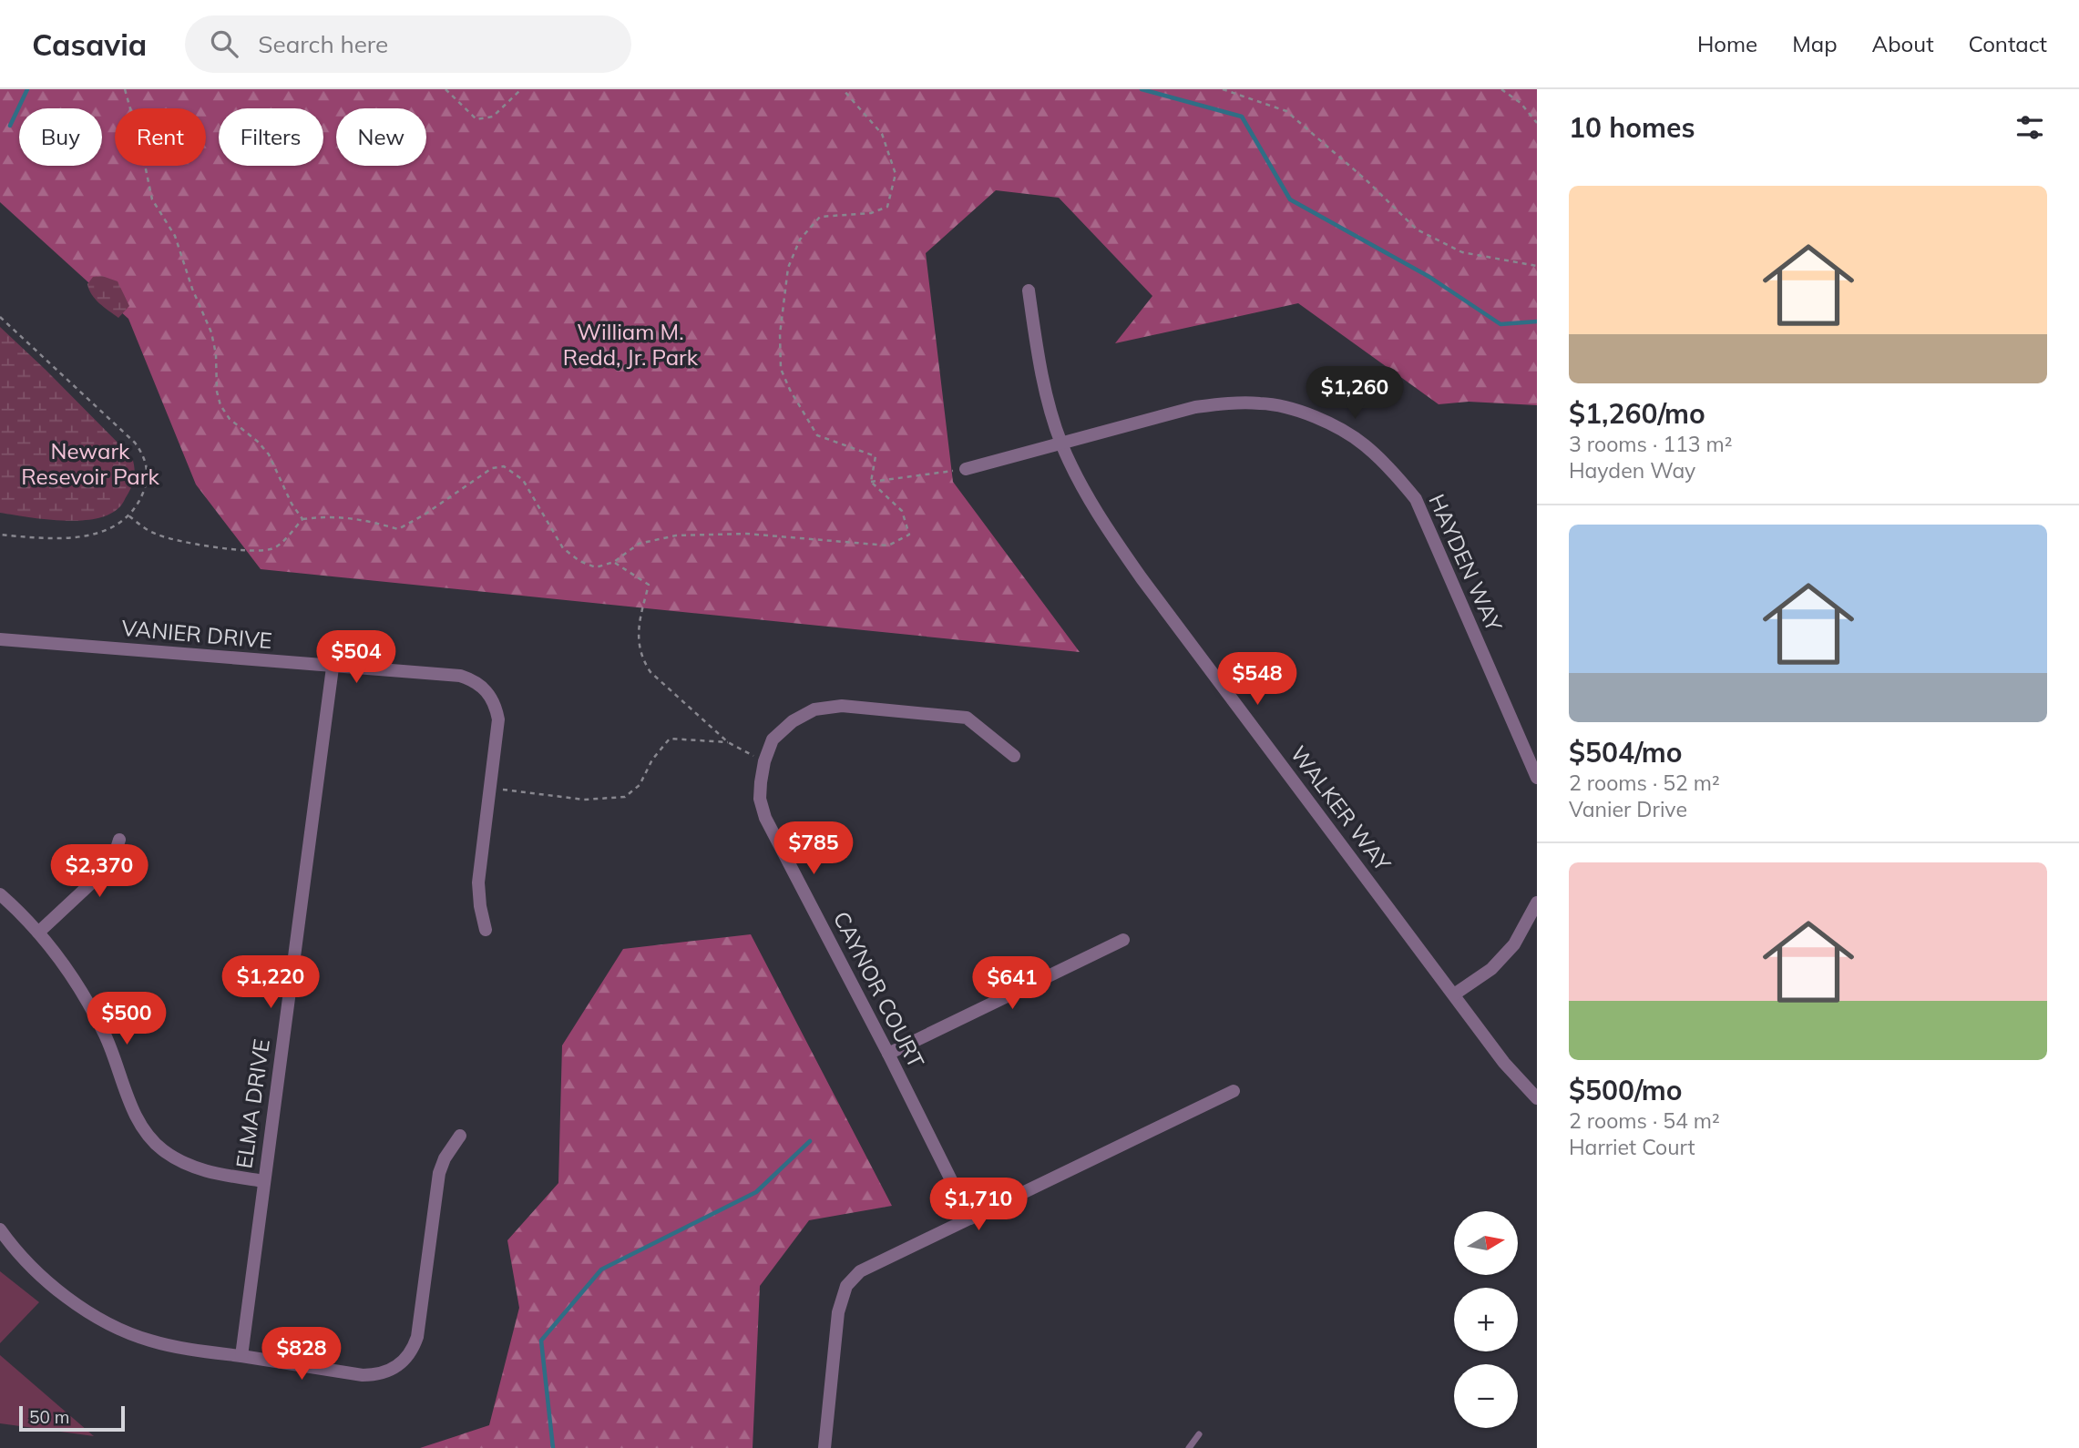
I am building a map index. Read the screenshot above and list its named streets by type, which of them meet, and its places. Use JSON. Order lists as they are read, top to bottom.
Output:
{
  "streets": {
    "street": [
      "HAYDEN WAY",
      "VANIER DRIVE",
      "WALKER WAY",
      "CAYNOR COURT",
      "ELMA DRIVE"
    ]
  },
  "crossings": [
    ["HAYDEN WAY", "WALKER WAY"],
    ["VANIER DRIVE", "ELMA DRIVE"]
  ],
  "parks": ["William M. Redd, Jr. Park", "Newark Resevoir Park"],
  "scale_bar": "50 m",
  "north": "right",
  "page": {
    "header": "Casavia",
    "search": "Search here",
    "nav": [
      "Home",
      "Map",
      "About",
      "Contact"
    ],
    "heading": "10 homes",
    "chip": [
      "Buy",
      "Rent",
      "Filters",
      "New"
    ],
    "list": [
      {
        "name": "$1,260/mo",
        "note": "3 rooms · 113 m² · Hayden Way"
      },
      {
        "name": "$504/mo",
        "note": "2 rooms · 52 m² · Vanier Drive"
      },
      {
        "name": "$500/mo",
        "note": "2 rooms · 54 m² · Harriet Court"
      }
    ],
    "price": [
      "$1,260",
      "$504",
      "$548",
      "$785",
      "$2,370",
      "$1,220",
      "$641",
      "$500",
      "$1,710",
      "$828"
    ],
    "map_buttons": ["+", "−"],
    "scale": "50 m"
  }
}
